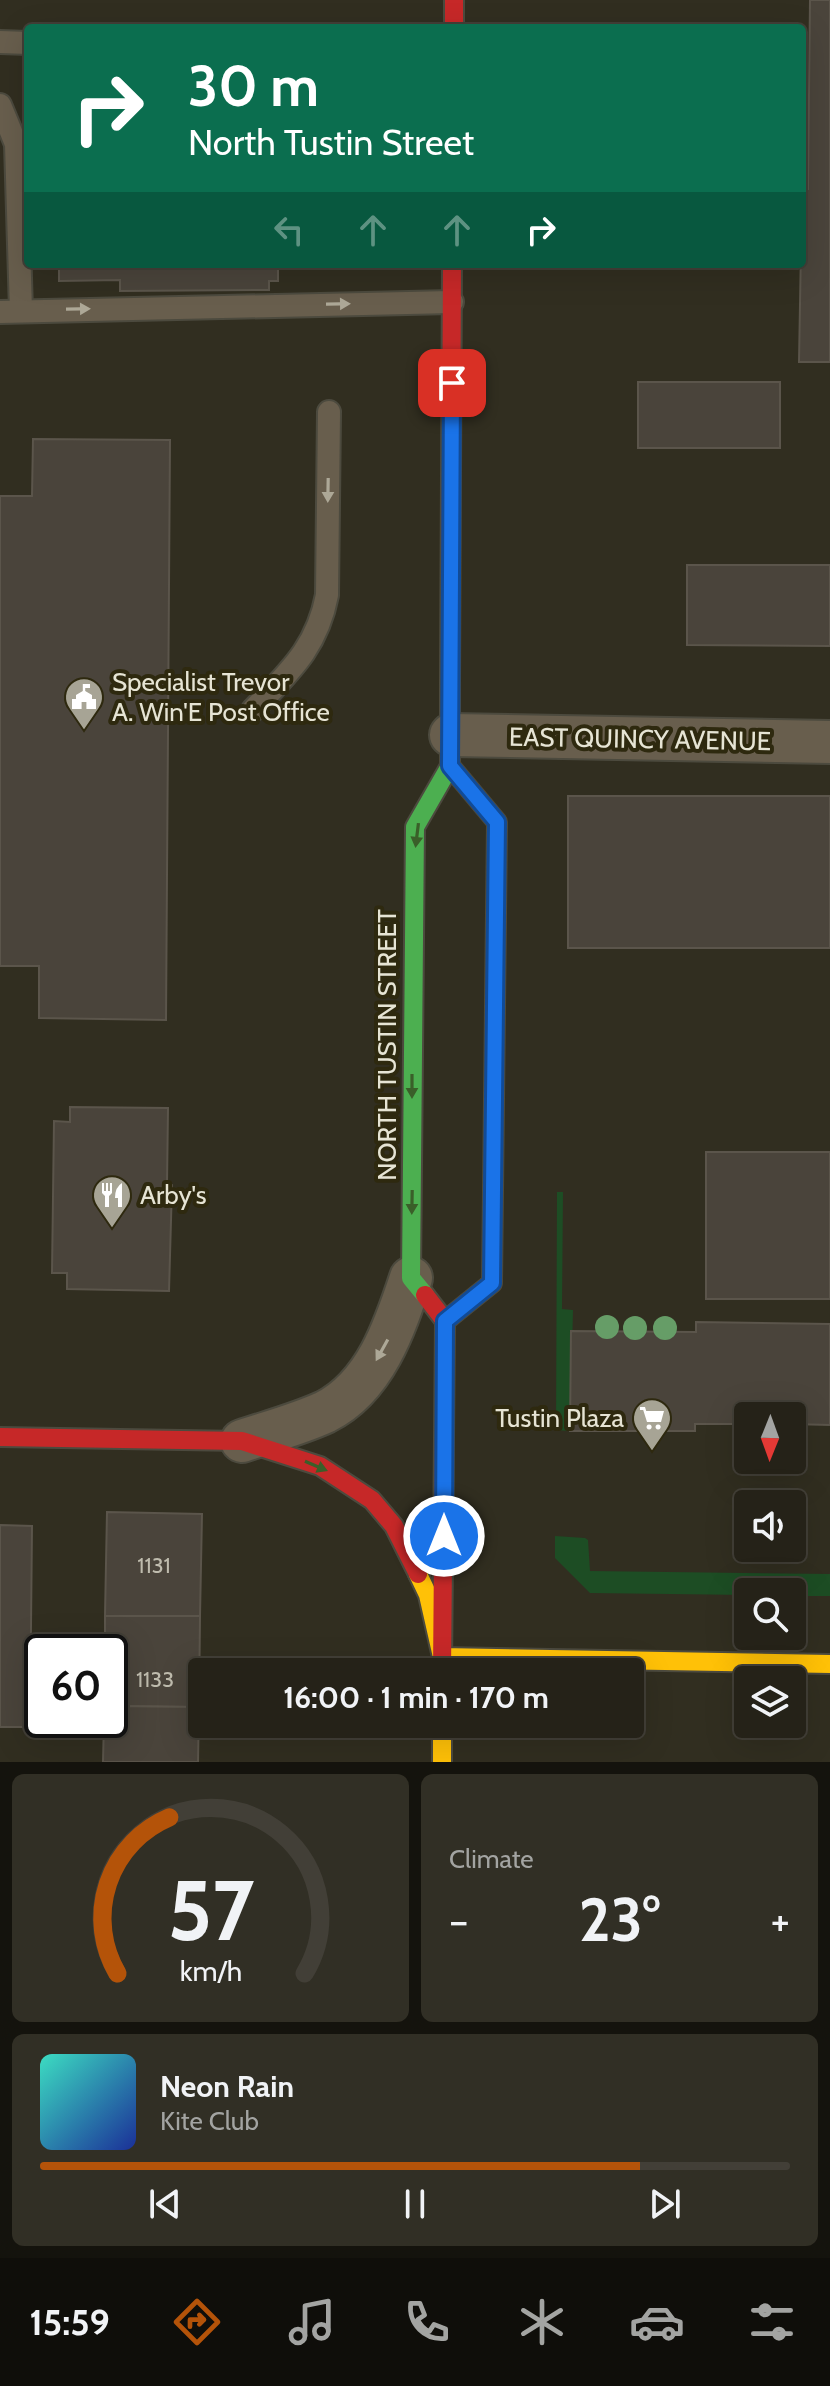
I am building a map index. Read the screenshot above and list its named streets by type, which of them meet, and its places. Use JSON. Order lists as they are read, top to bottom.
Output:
{
  "streets": {
    "main road": ["NORTH TUSTIN STREET"],
    "street": ["EAST QUINCY AVENUE"]
  },
  "crossings": [
    ["EAST QUINCY AVENUE", "NORTH TUSTIN STREET"]
  ],
  "places": {
    "public building": ["Specialist Trevor A. Win'E Post Office"],
    "restaurant": ["Arby's"],
    "supermarket": ["Tustin Plaza"]
  },
  "house_numbers": ["1131", "1133"],
  "north": "bottom",
  "page": {
    "turn": ["30 m", "North Tustin Street"],
    "limit": "60",
    "trip": "16:00 · 1 min · 170 m",
    "tile": "Climate",
    "heat": ["−", "23°", "+"],
    "song": ["Neon Rain", "Kite Club"],
    "tabs": "15:59",
    "gauge": ["57", "km/h"]
  }
}
